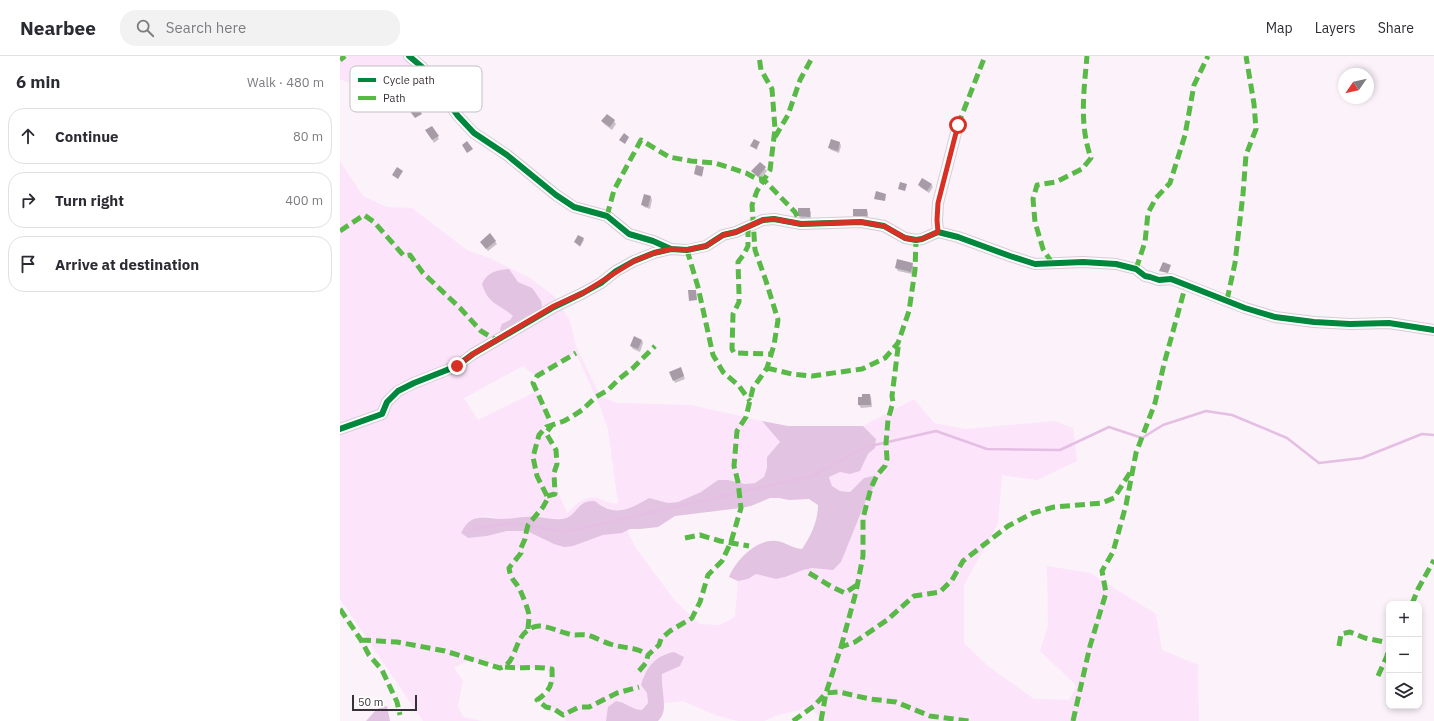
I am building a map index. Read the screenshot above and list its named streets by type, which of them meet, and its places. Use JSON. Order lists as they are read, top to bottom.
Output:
{
  "legend": ["Cycle path", "Path"],
  "scale_bar": "50 m",
  "north": "bottom left",
  "page": {
    "header": "Nearbee",
    "search": "Search here",
    "nav": ["Map", "Layers", "Share"],
    "heading": ["6 min", "Walk · 480 m"],
    "list": [
      ["Continue", "80 m"],
      ["Turn right", "400 m"],
      "Arrive at destination"
    ],
    "map_buttons": ["+", "−"],
    "scale": "50 m"
  }
}
